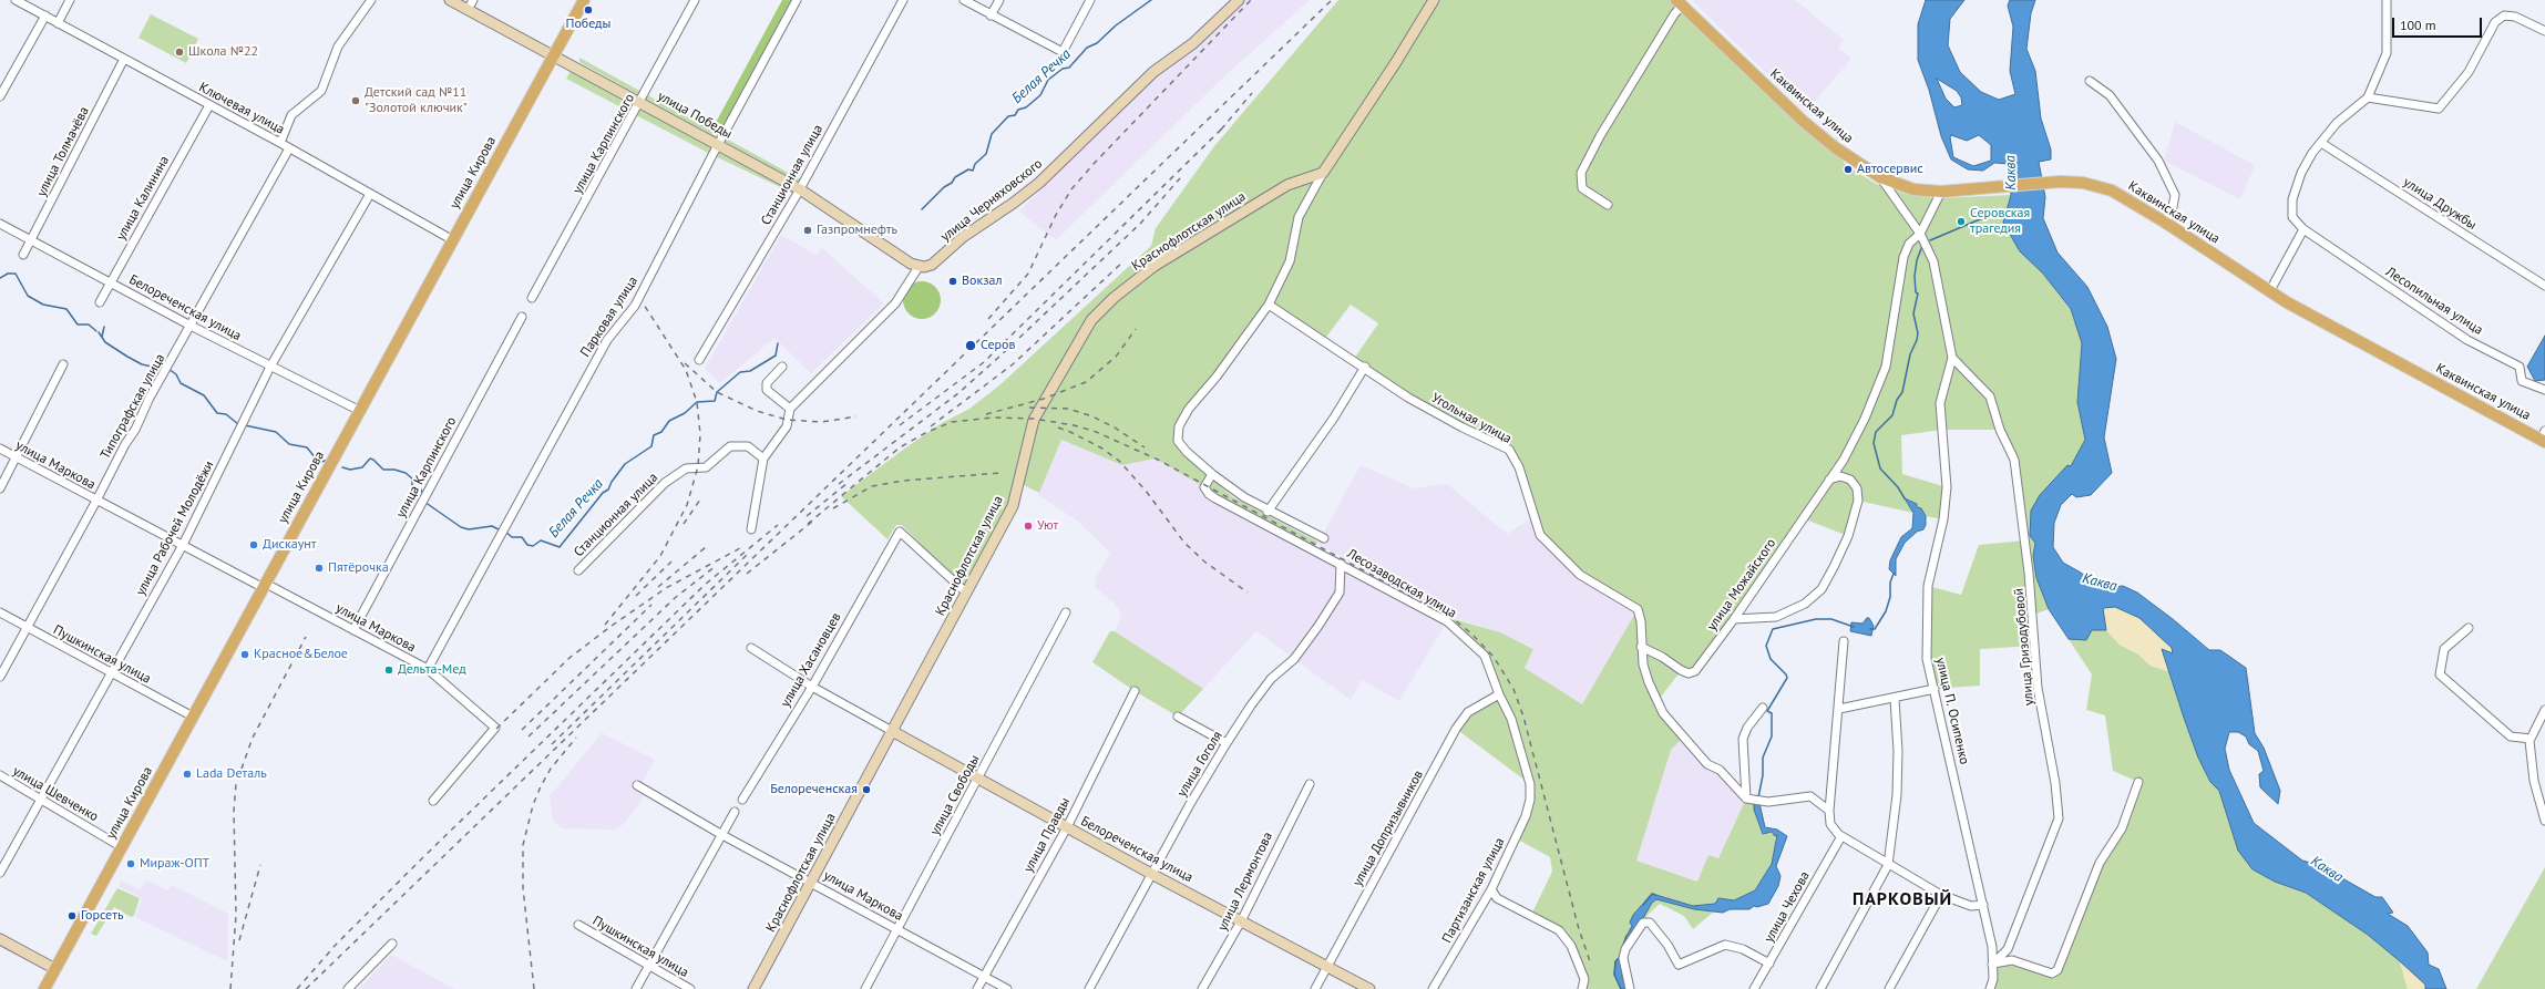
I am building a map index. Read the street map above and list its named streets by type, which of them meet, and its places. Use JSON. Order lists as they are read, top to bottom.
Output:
{
  "streets": {
    "main road": ["Каквинская улица", "улица Кирова"],
    "street": [
      "Ключевая улица",
      "улица Победы",
      "улица Карпинского",
      "улица Толмачёва",
      "Станционная улица",
      "улица Калинина",
      "улица Черняховского",
      "улица Дружбы",
      "Краснофлотская улица",
      "Лесопильная улица",
      "Белореченская улица",
      "Парковая улица",
      "Типографская улица",
      "Угольная улица",
      "улица Маркова",
      "улица Рабочей Молодёжи",
      "Лесозаводская улица",
      "улица Можайского",
      "улица Гризодубовой",
      "Пушкинская улица",
      "улица Хасановцев",
      "улица П. Осипенко",
      "улица Гоголя",
      "улица Шевченко",
      "улица Свободы",
      "улица Допризывников",
      "улица Правды",
      "улица Лермонтова",
      "Партизанская улица",
      "улица Чехова"
    ]
  },
  "crossings": [
    ["Каквинская улица", "улица Можайского"],
    ["Ключевая улица", "улица Толмачёва"],
    ["Ключевая улица", "улица Кирова"],
    ["Ключевая улица", "улица Калинина"],
    ["Ключевая улица", "Типографская улица"],
    ["Ключевая улица", "улица Рабочей Молодёжи"],
    ["улица Победы", "улица Карпинского"],
    ["улица Победы", "улица Кирова"],
    ["улица Победы", "Станционная улица"],
    ["улица Победы", "улица Черняховского"],
    ["улица Победы", "Парковая улица"],
    ["улица Карпинского", "улица Маркова"],
    ["улица Толмачёва", "Белореченская улица"],
    ["улица Кирова", "Белореченская улица"],
    ["улица Кирова", "улица Маркова"],
    ["улица Кирова", "Пушкинская улица"],
    ["улица Кирова", "улица Шевченко"],
    ["улица Калинина", "Белореченская улица"],
    ["Краснофлотская улица", "Белореченская улица"],
    ["Краснофлотская улица", "улица Маркова"],
    ["Краснофлотская улица", "улица Хасановцев"],
    ["Белореченская улица", "Типографская улица"],
    ["Белореченская улица", "улица Рабочей Молодёжи"],
    ["Белореченская улица", "улица Гоголя"],
    ["Белореченская улица", "улица Свободы"],
    ["Белореченская улица", "улица Допризывников"],
    ["Белореченская улица", "улица Правды"],
    ["Белореченская улица", "улица Лермонтова"],
    ["Парковая улица", "улица Маркова"],
    ["Типографская улица", "улица Маркова"],
    ["Типографская улица", "Пушкинская улица"],
    ["Угольная улица", "улица Можайского"],
    ["улица Маркова", "улица Рабочей Молодёжи"],
    ["улица Маркова", "улица Свободы"],
    ["улица Маркова", "улица Правды"],
    ["улица Рабочей Молодёжи", "Пушкинская улица"],
    ["улица Рабочей Молодёжи", "улица Шевченко"],
    ["Лесозаводская улица", "улица Гоголя"],
    ["Лесозаводская улица", "улица Допризывников"],
    ["Лесозаводская улица", "Партизанская улица"],
    ["улица Гризодубовой", "улица П. Осипенко"]
  ],
  "districts": ["ПАРКОВЫЙ"],
  "water": ["Белая Речка", "Каква"],
  "places": [
    "Победы",
    "Школа №22",
    "Детский сад №11 \"Золотой ключик\"",
    "Автосервис",
    "Серовская трагедия",
    "Газпромнефть",
    "Вокзал",
    "Серов",
    "Уют",
    "Дискаунт",
    "Пятёрочка",
    "Красное&Белое",
    "Дельта-Мед",
    "Lada Dеталь",
    "Белореченская",
    "Мираж-ОПТ",
    "Горсеть"
  ],
  "scale_bar": "100 m"
}
